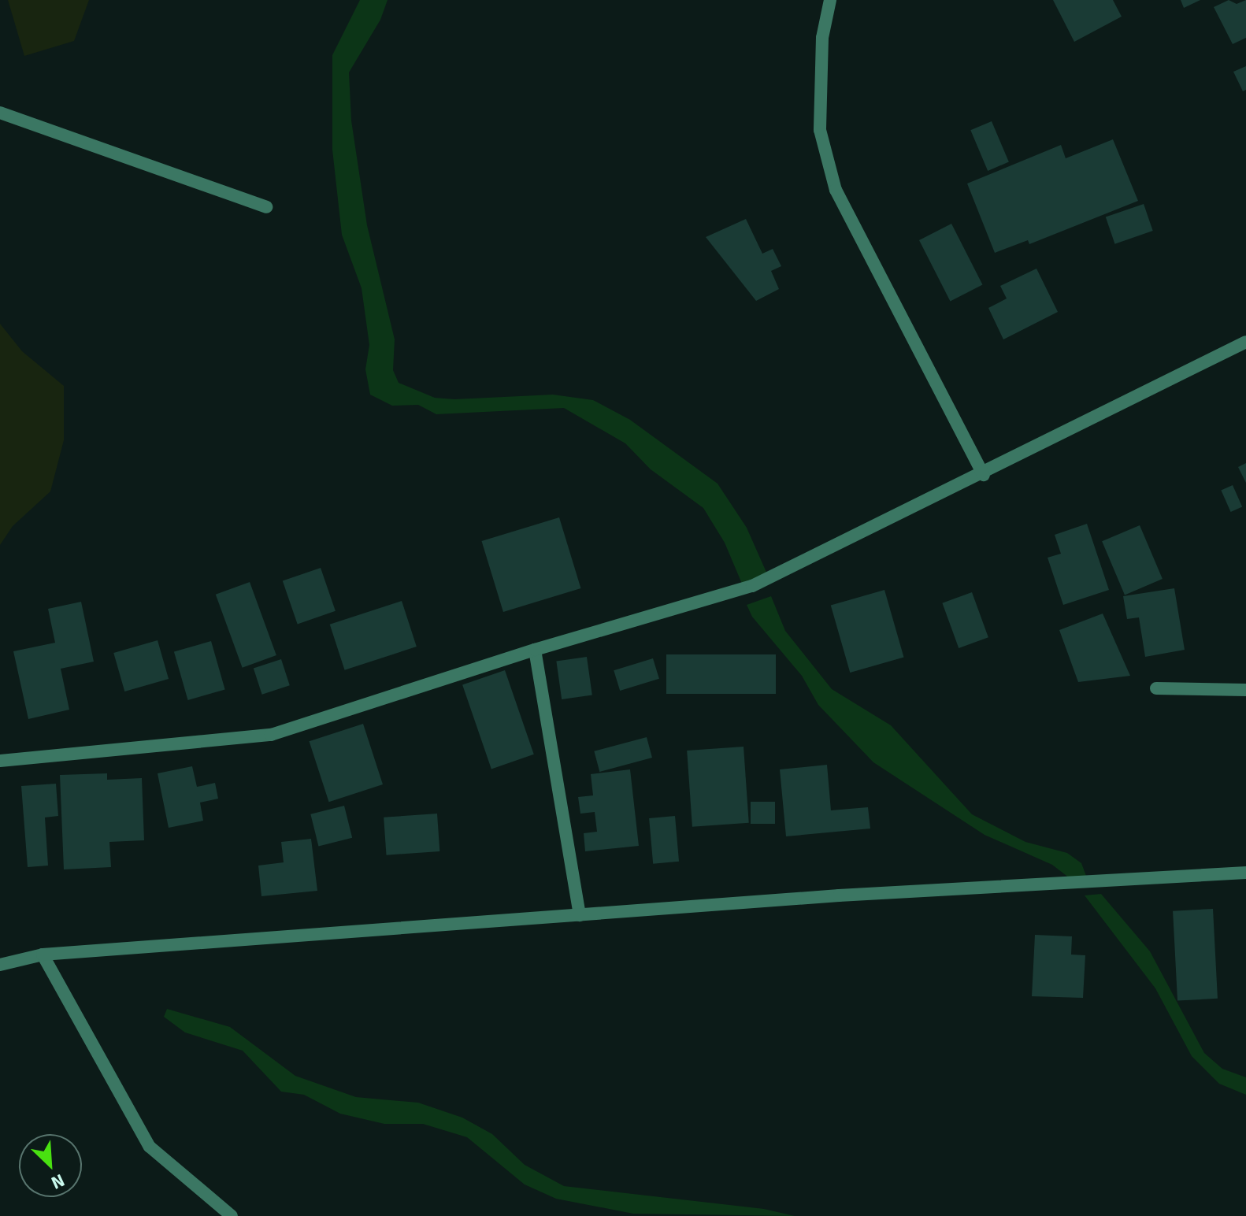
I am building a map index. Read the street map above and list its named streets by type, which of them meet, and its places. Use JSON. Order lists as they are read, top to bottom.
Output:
{
  "north": "bottom right"
}
